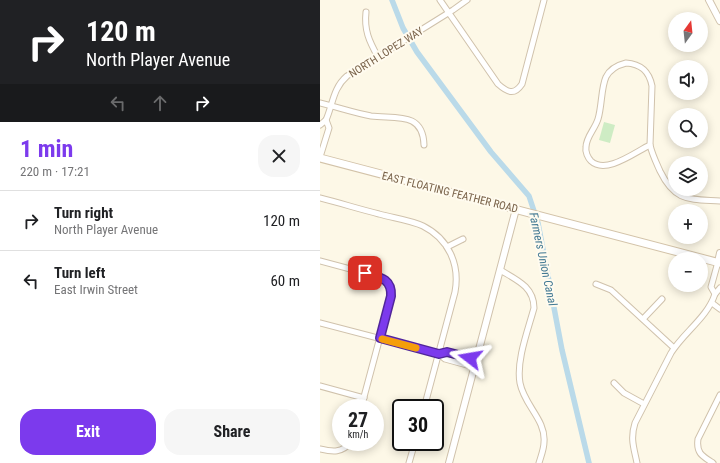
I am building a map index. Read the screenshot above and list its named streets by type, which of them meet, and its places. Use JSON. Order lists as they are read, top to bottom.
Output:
{
  "streets": {
    "main road": ["EAST FLOATING FEATHER ROAD"],
    "street": ["NORTH LOPEZ WAY"]
  },
  "crossings": [
    ["NORTH LOPEZ WAY", "EAST FLOATING FEATHER ROAD"]
  ],
  "water": ["Farmers Union Canal"],
  "north": "top",
  "page": {
    "turn": ["120 m", "North Player Avenue"],
    "map_buttons": ["+", "−"],
    "heading": ["1 min", "220 m · 17:21"],
    "list": [
      {
        "name": "Turn right",
        "note": "North Player Avenue",
        "value": "120 m"
      },
      {
        "name": "Turn left",
        "note": "East Irwin Street",
        "value": "60 m"
      }
    ],
    "speed": "27 km/h",
    "limit": "30",
    "buttons": ["Exit", "Share"]
  }
}
